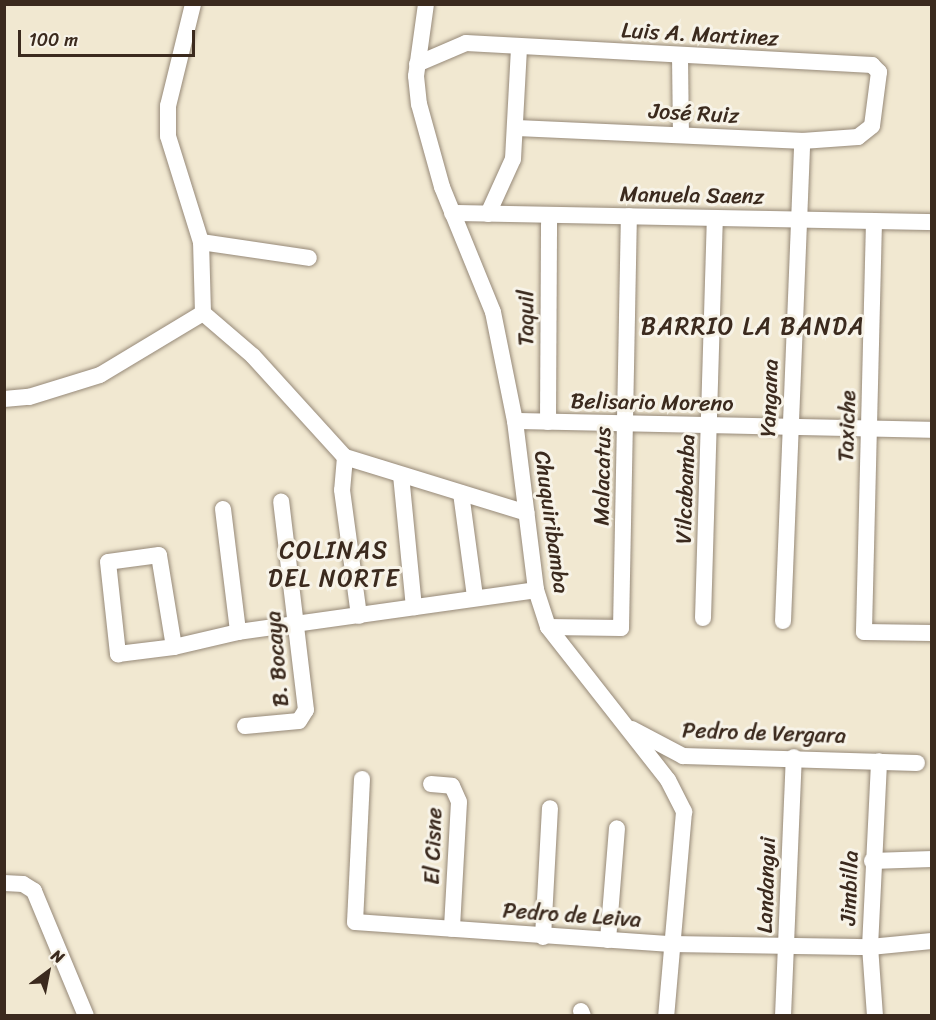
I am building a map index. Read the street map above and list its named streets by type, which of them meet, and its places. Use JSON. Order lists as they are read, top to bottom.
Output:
{
  "streets": {
    "street": [
      "Luis A. Martinez",
      "José Ruiz",
      "Manuela Saenz",
      "Taquil",
      "Yangana",
      "Belisario Moreno",
      "Taxiche",
      "Malacatus",
      "Vilcabamba",
      "Chuquiribamba",
      "B. Bocaya",
      "Pedro de Vergara",
      "El Cisne",
      "Landangui",
      "Jimbilla",
      "Pedro de Leiva"
    ]
  },
  "crossings": [
    ["Luis A. Martinez", "José Ruiz"],
    ["Luis A. Martinez", "Chuquiribamba"],
    ["José Ruiz", "Yangana"],
    ["Manuela Saenz", "Taquil"],
    ["Manuela Saenz", "Yangana"],
    ["Manuela Saenz", "Taxiche"],
    ["Manuela Saenz", "Malacatus"],
    ["Manuela Saenz", "Vilcabamba"],
    ["Manuela Saenz", "Chuquiribamba"],
    ["Taquil", "Belisario Moreno"],
    ["Yangana", "Belisario Moreno"],
    ["Belisario Moreno", "Taxiche"],
    ["Belisario Moreno", "Malacatus"],
    ["Belisario Moreno", "Vilcabamba"],
    ["Belisario Moreno", "Chuquiribamba"],
    ["Malacatus", "Chuquiribamba"],
    ["Chuquiribamba", "Pedro de Vergara"],
    ["Chuquiribamba", "Pedro de Leiva"],
    ["Pedro de Vergara", "Landangui"],
    ["Pedro de Vergara", "Jimbilla"],
    ["El Cisne", "Pedro de Leiva"],
    ["Landangui", "Pedro de Leiva"],
    ["Jimbilla", "Pedro de Leiva"]
  ],
  "districts": ["BARRIO LA BANDA", "COLINAS DEL NORTE"],
  "scale_bar": "100 m",
  "north": "top right"
}
